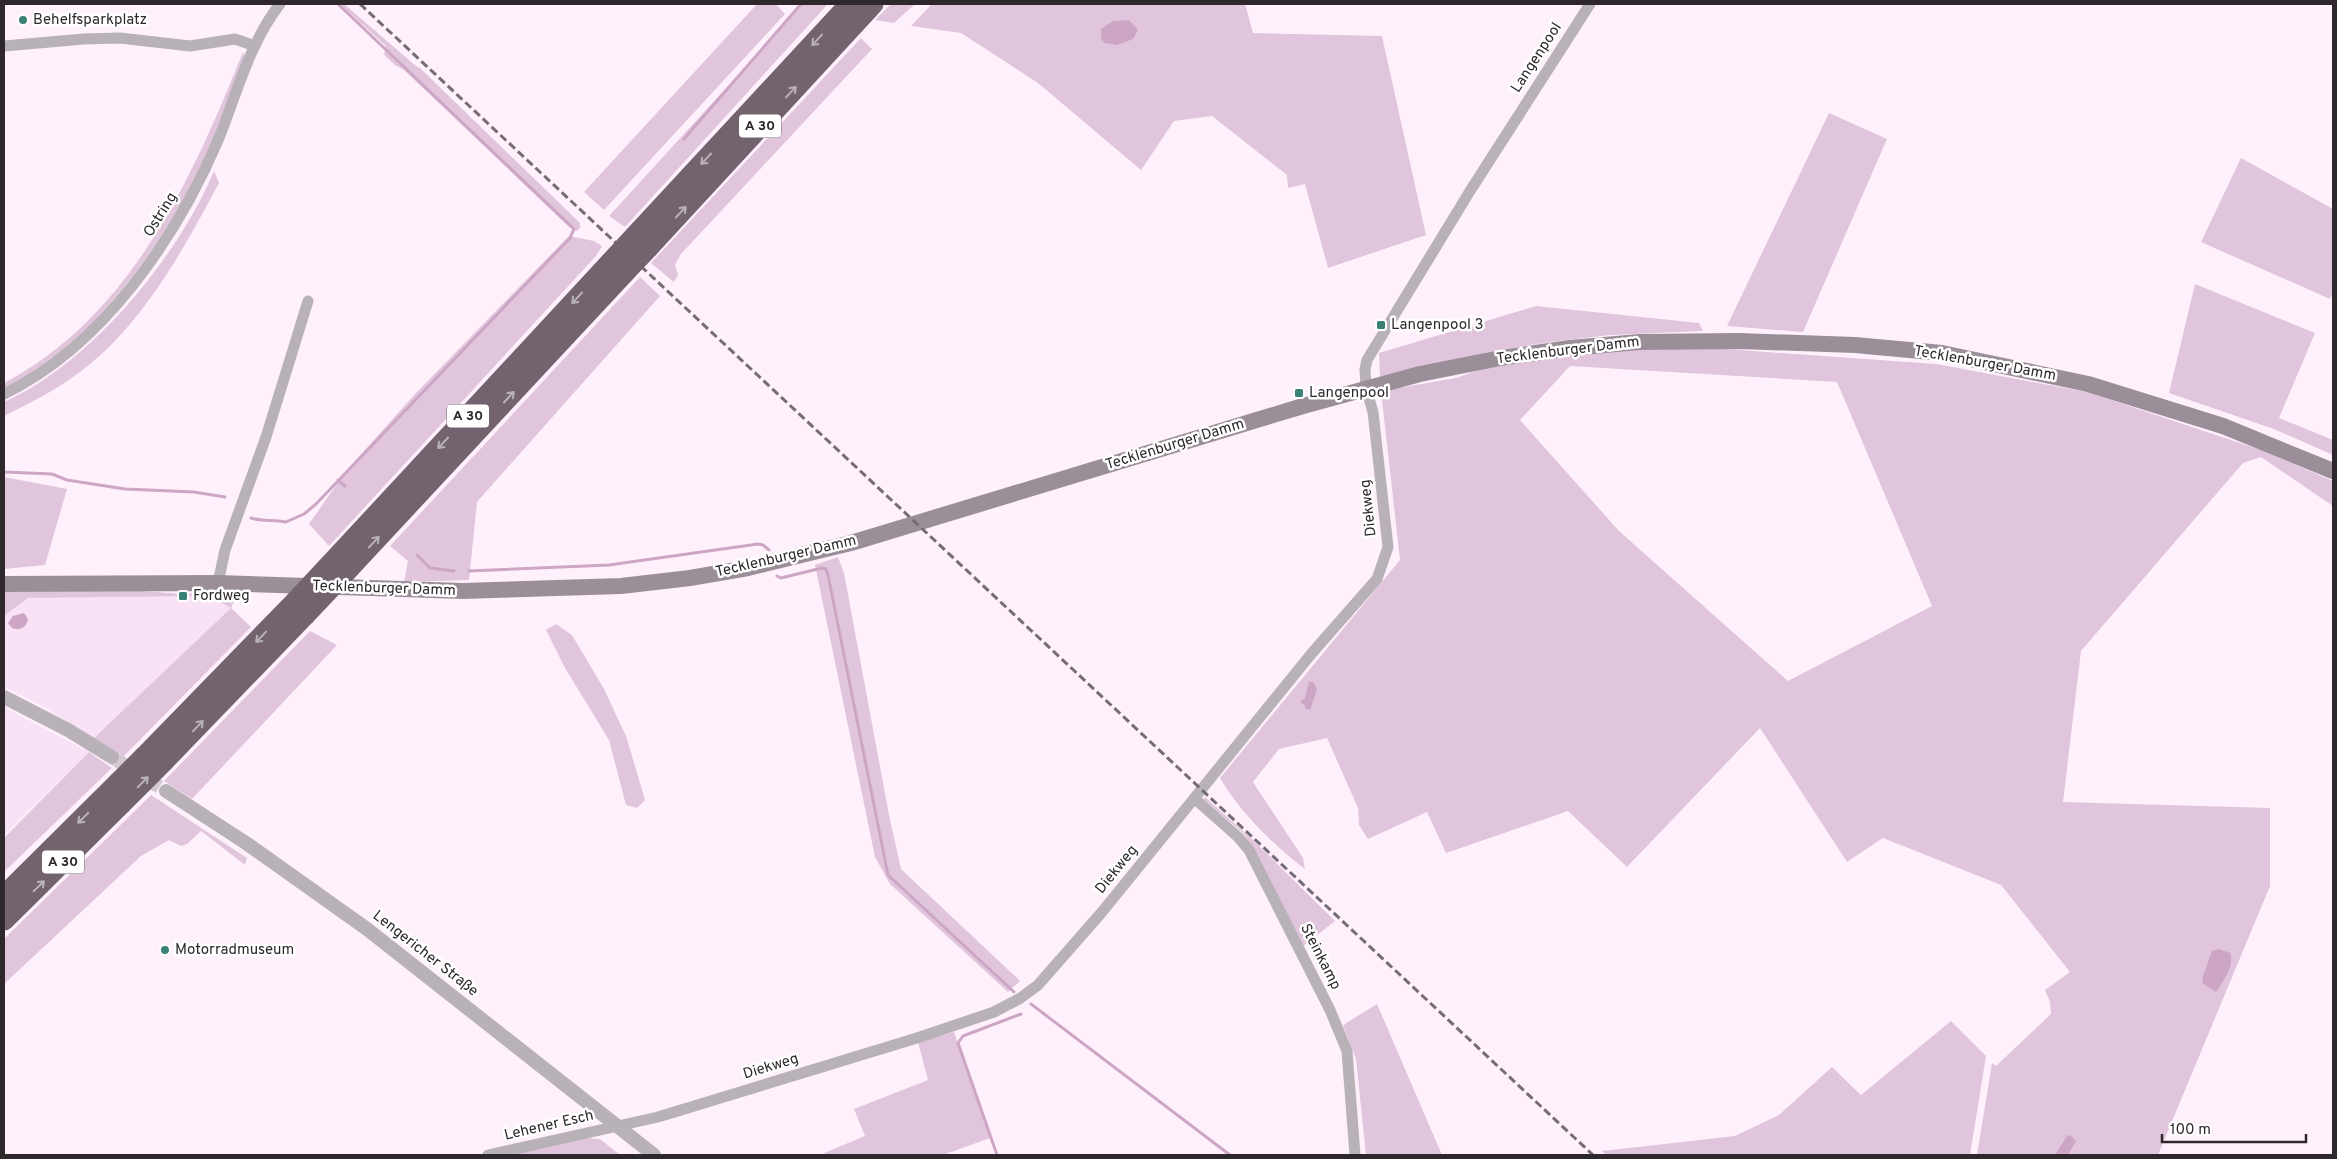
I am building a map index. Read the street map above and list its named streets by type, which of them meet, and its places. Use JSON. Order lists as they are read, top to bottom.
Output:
{
  "streets": {
    "highway": ["A 30"],
    "main road": ["Tecklenburger Damm"],
    "street": [
      "Langenpool",
      "Ostring",
      "Diekweg",
      "Lengericher Straße",
      "Steinkamp",
      "Lehener Esch"
    ]
  },
  "crossings": [
    ["Langenpool", "Tecklenburger Damm"],
    ["Langenpool", "Diekweg"],
    ["Tecklenburger Damm", "Diekweg"],
    ["Diekweg", "Lengericher Straße"],
    ["Diekweg", "Steinkamp"],
    ["Diekweg", "Lehener Esch"],
    ["Lengericher Straße", "Lehener Esch"]
  ],
  "places": {
    "other": ["Behelfsparkplatz", "Motorradmuseum"],
    "transit": ["Langenpool 3", "Langenpool", "Fordweg"]
  },
  "scale_bar": "100 m"
}
